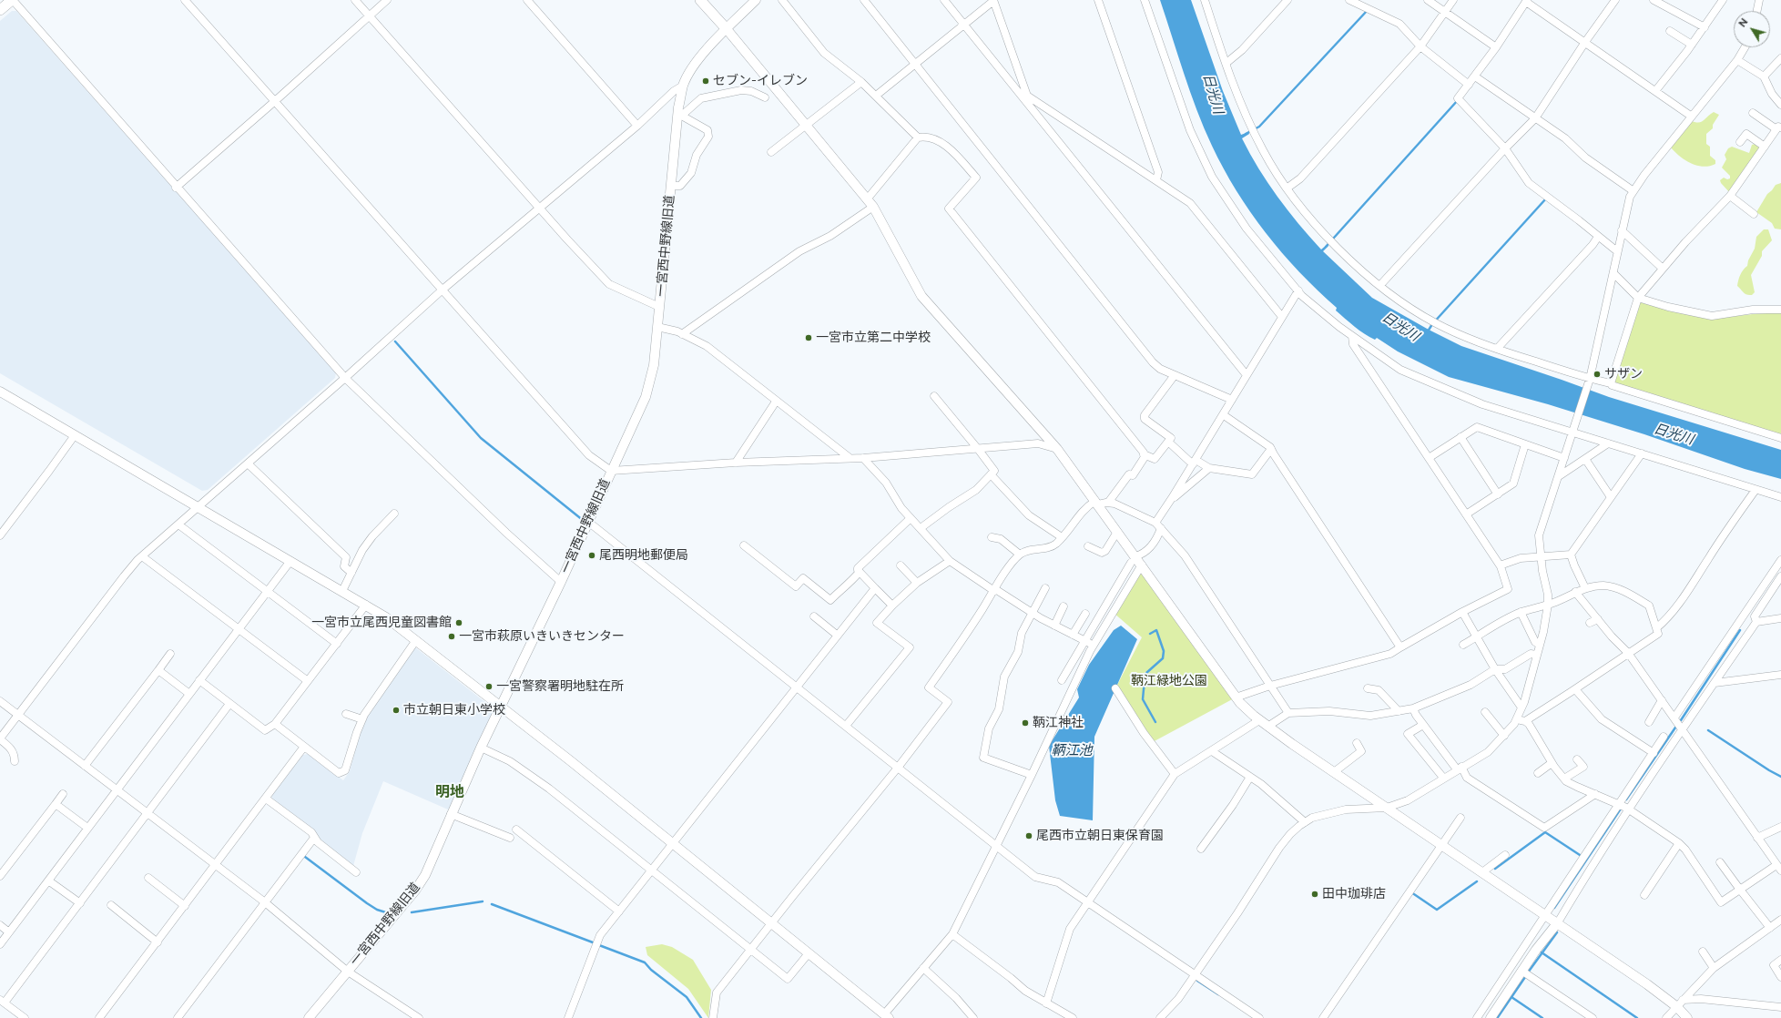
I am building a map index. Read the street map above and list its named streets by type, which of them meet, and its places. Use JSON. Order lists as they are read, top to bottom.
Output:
{
  "streets": {
    "street": ["一宮西中野線旧道"]
  },
  "districts": ["明地"],
  "water": ["日光川", "鞆江池"],
  "parks": ["鞆江緑地公園"],
  "places": [
    "セブン-イレブン",
    "一宮市立第二中学校",
    "サザン",
    "尾西明地郵便局",
    "一宮市立尾西児童図書館",
    "一宮市萩原いきいきセンター",
    "一宮警察署明地駐在所",
    "市立朝日東小学校",
    "鞆江神社",
    "尾西市立朝日東保育園",
    "田中珈琲店"
  ],
  "north": "top left"
}
